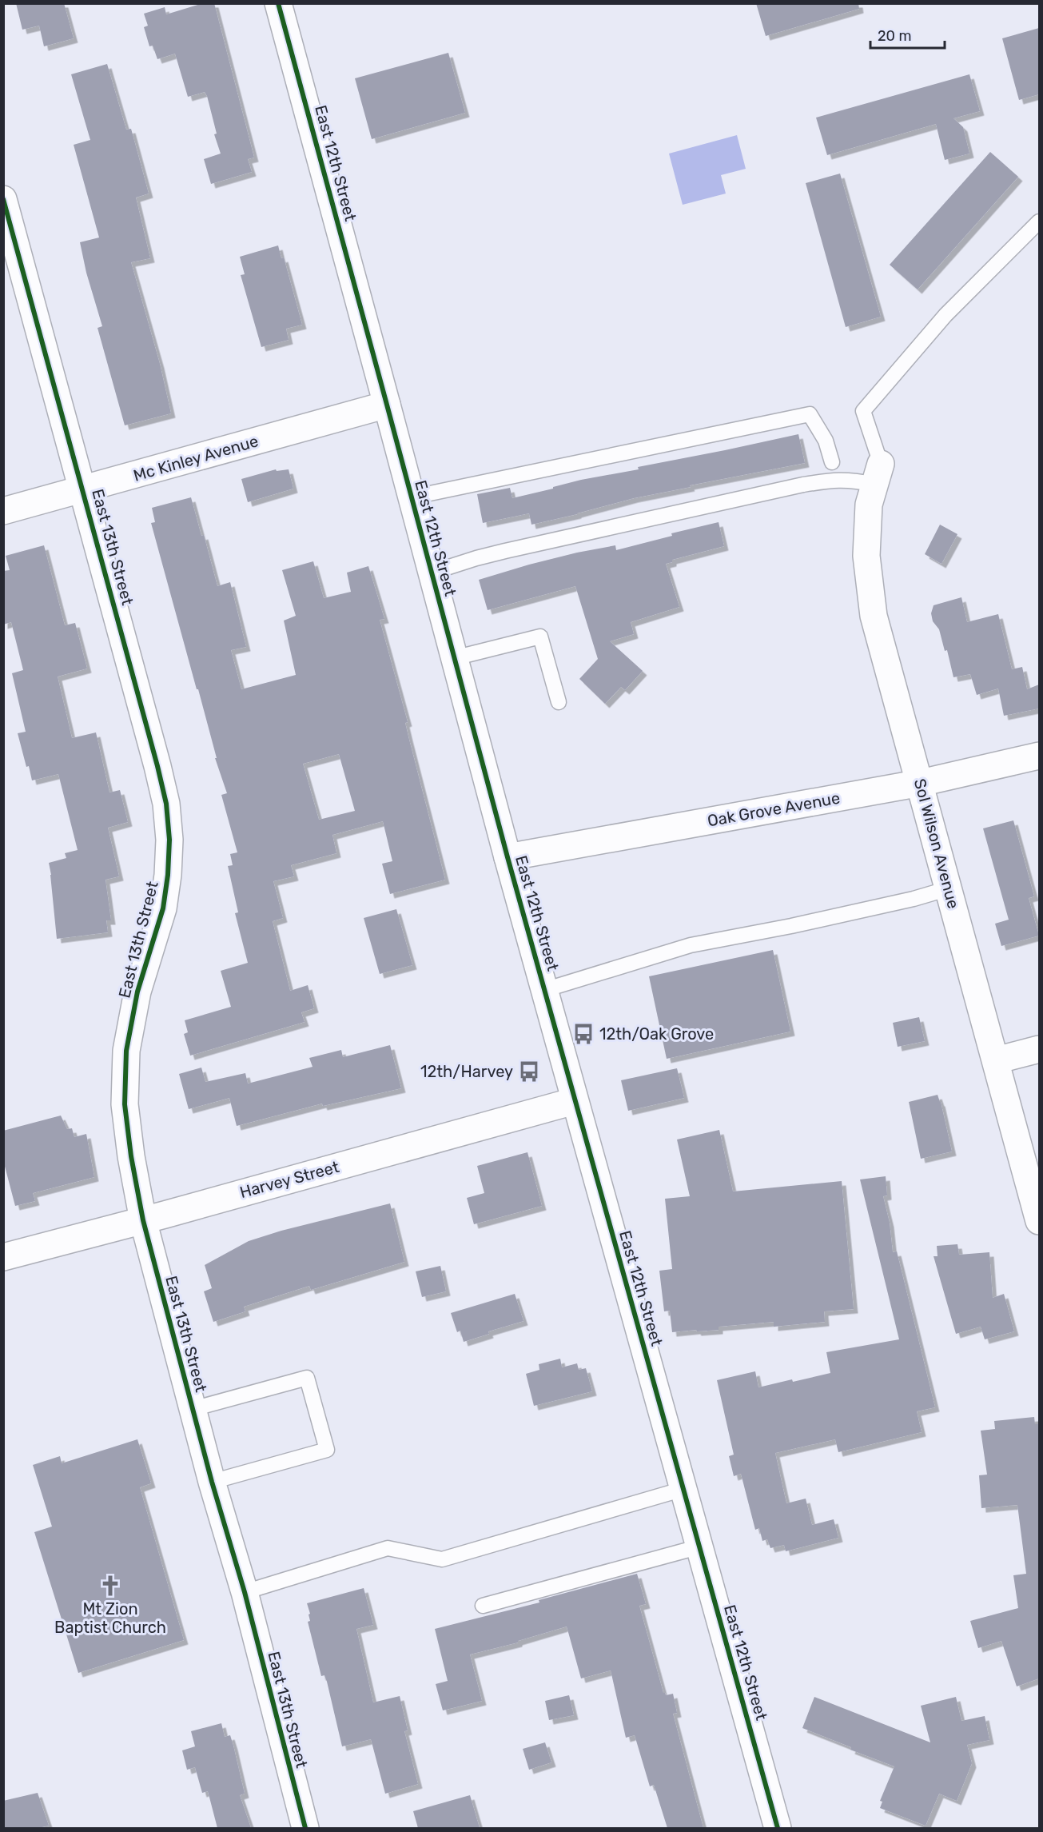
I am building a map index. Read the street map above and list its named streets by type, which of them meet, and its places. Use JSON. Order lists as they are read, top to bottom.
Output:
{
  "streets": {
    "street": [
      "East 12th Street",
      "Mc Kinley Avenue",
      "East 13th Street",
      "Oak Grove Avenue",
      "Sol Wilson Avenue",
      "Harvey Street"
    ]
  },
  "crossings": [
    ["East 12th Street", "Mc Kinley Avenue"],
    ["East 12th Street", "Oak Grove Avenue"],
    ["East 12th Street", "Harvey Street"],
    ["Mc Kinley Avenue", "East 13th Street"],
    ["East 13th Street", "Harvey Street"],
    ["Oak Grove Avenue", "Sol Wilson Avenue"]
  ],
  "places": {
    "bus stop": ["12th/Oak Grove", "12th/Harvey"],
    "church": ["Mt Zion Baptist Church"]
  },
  "scale_bar": "20 m"
}
